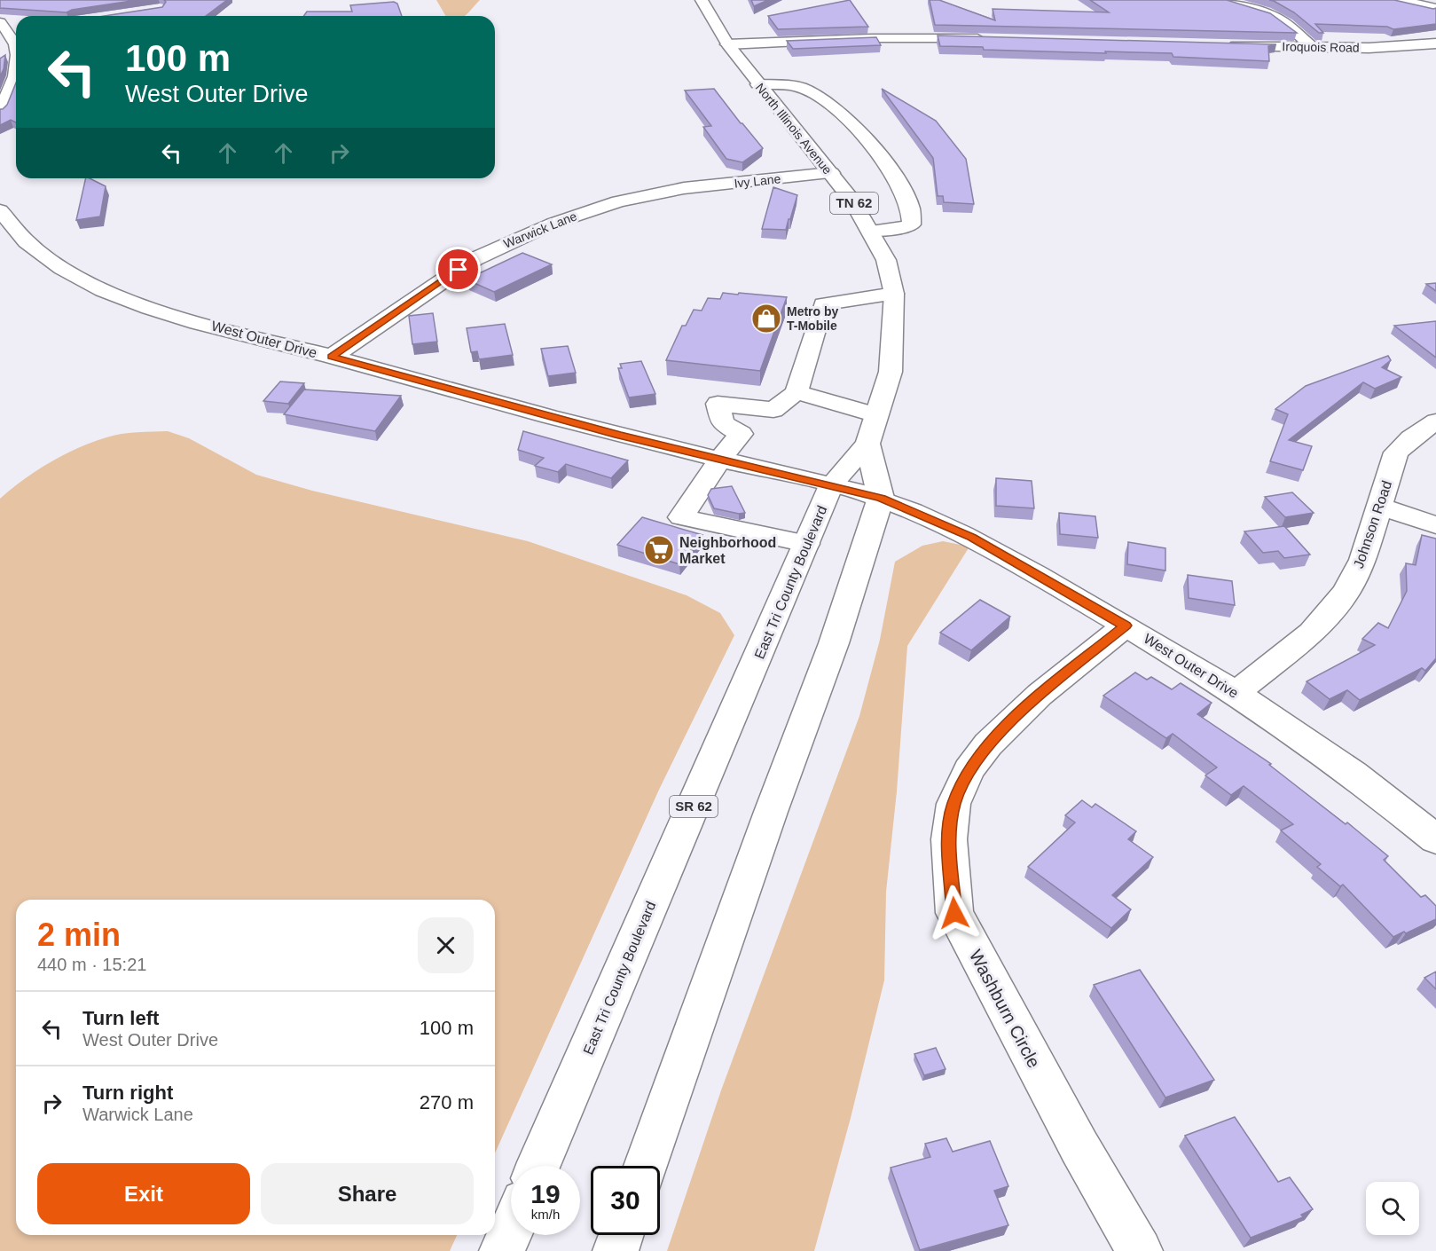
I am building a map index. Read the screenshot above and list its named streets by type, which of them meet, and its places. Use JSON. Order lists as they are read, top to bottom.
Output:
{
  "streets": {
    "main road": [
      "Iroquois Road",
      "North Illinois Avenue",
      "Ivy Lane",
      "TN 62",
      "Warwick Lane",
      "West Outer Drive",
      "Johnson Road",
      "East Tri County Boulevard",
      "SR 62",
      "Washburn Circle"
    ]
  },
  "crossings": [
    ["North Illinois Avenue", "Ivy Lane"],
    ["North Illinois Avenue", "East Tri County Boulevard"],
    ["Ivy Lane", "Warwick Lane"],
    ["Warwick Lane", "West Outer Drive"],
    ["West Outer Drive", "Johnson Road"],
    ["West Outer Drive", "East Tri County Boulevard"],
    ["West Outer Drive", "Washburn Circle"]
  ],
  "places": {
    "shop": ["Metro by T-Mobile"],
    "supermarket": ["Neighborhood Market"]
  },
  "page": {
    "turn": ["100 m", "West Outer Drive"],
    "heading": ["2 min", "440 m · 15:21"],
    "list": [
      {
        "name": "Turn left",
        "note": "West Outer Drive",
        "value": "100 m"
      },
      {
        "name": "Turn right",
        "note": "Warwick Lane",
        "value": "270 m"
      }
    ],
    "buttons": ["Exit", "Share"],
    "speed": "19 km/h",
    "limit": "30"
  }
}
